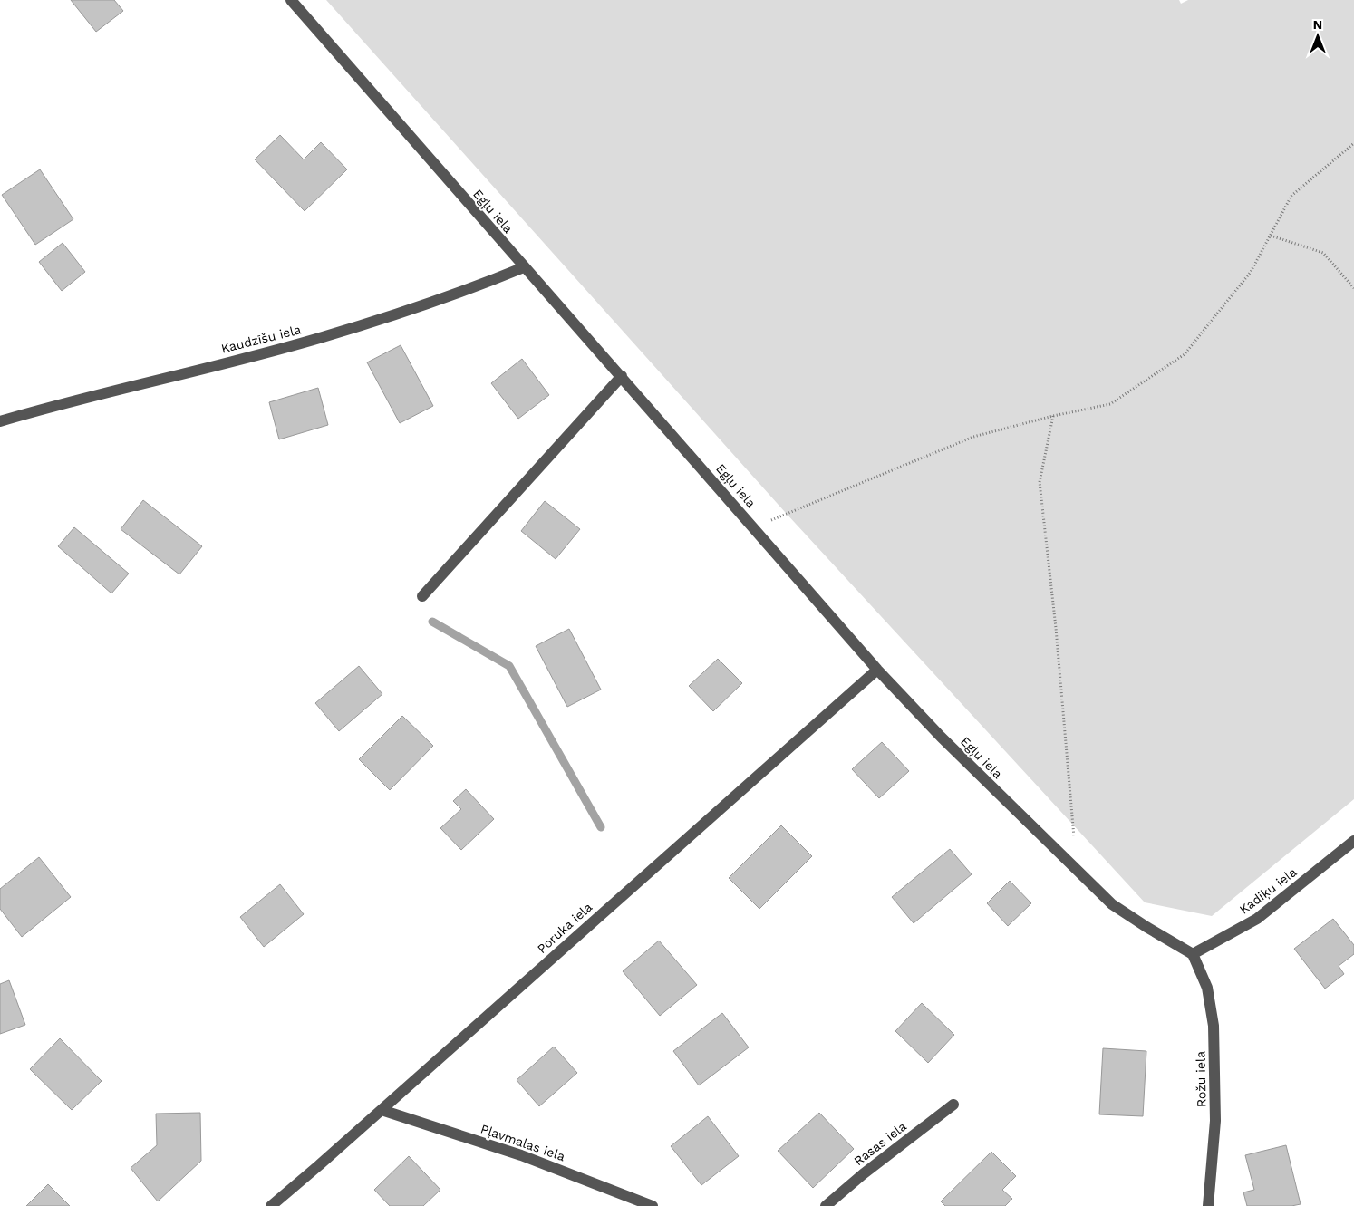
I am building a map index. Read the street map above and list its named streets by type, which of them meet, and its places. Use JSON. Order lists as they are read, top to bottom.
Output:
{
  "streets": {
    "street": [
      "Egļu iela",
      "Kaudzīšu iela",
      "Kadiķu iela",
      "Poruka iela",
      "Rožu iela",
      "Pļavmalas iela",
      "Rasas iela"
    ]
  },
  "crossings": [
    ["Egļu iela", "Kaudzīšu iela"],
    ["Egļu iela", "Kadiķu iela"],
    ["Egļu iela", "Poruka iela"],
    ["Egļu iela", "Rožu iela"],
    ["Kadiķu iela", "Rožu iela"],
    ["Poruka iela", "Pļavmalas iela"]
  ],
  "north": "top"
}
